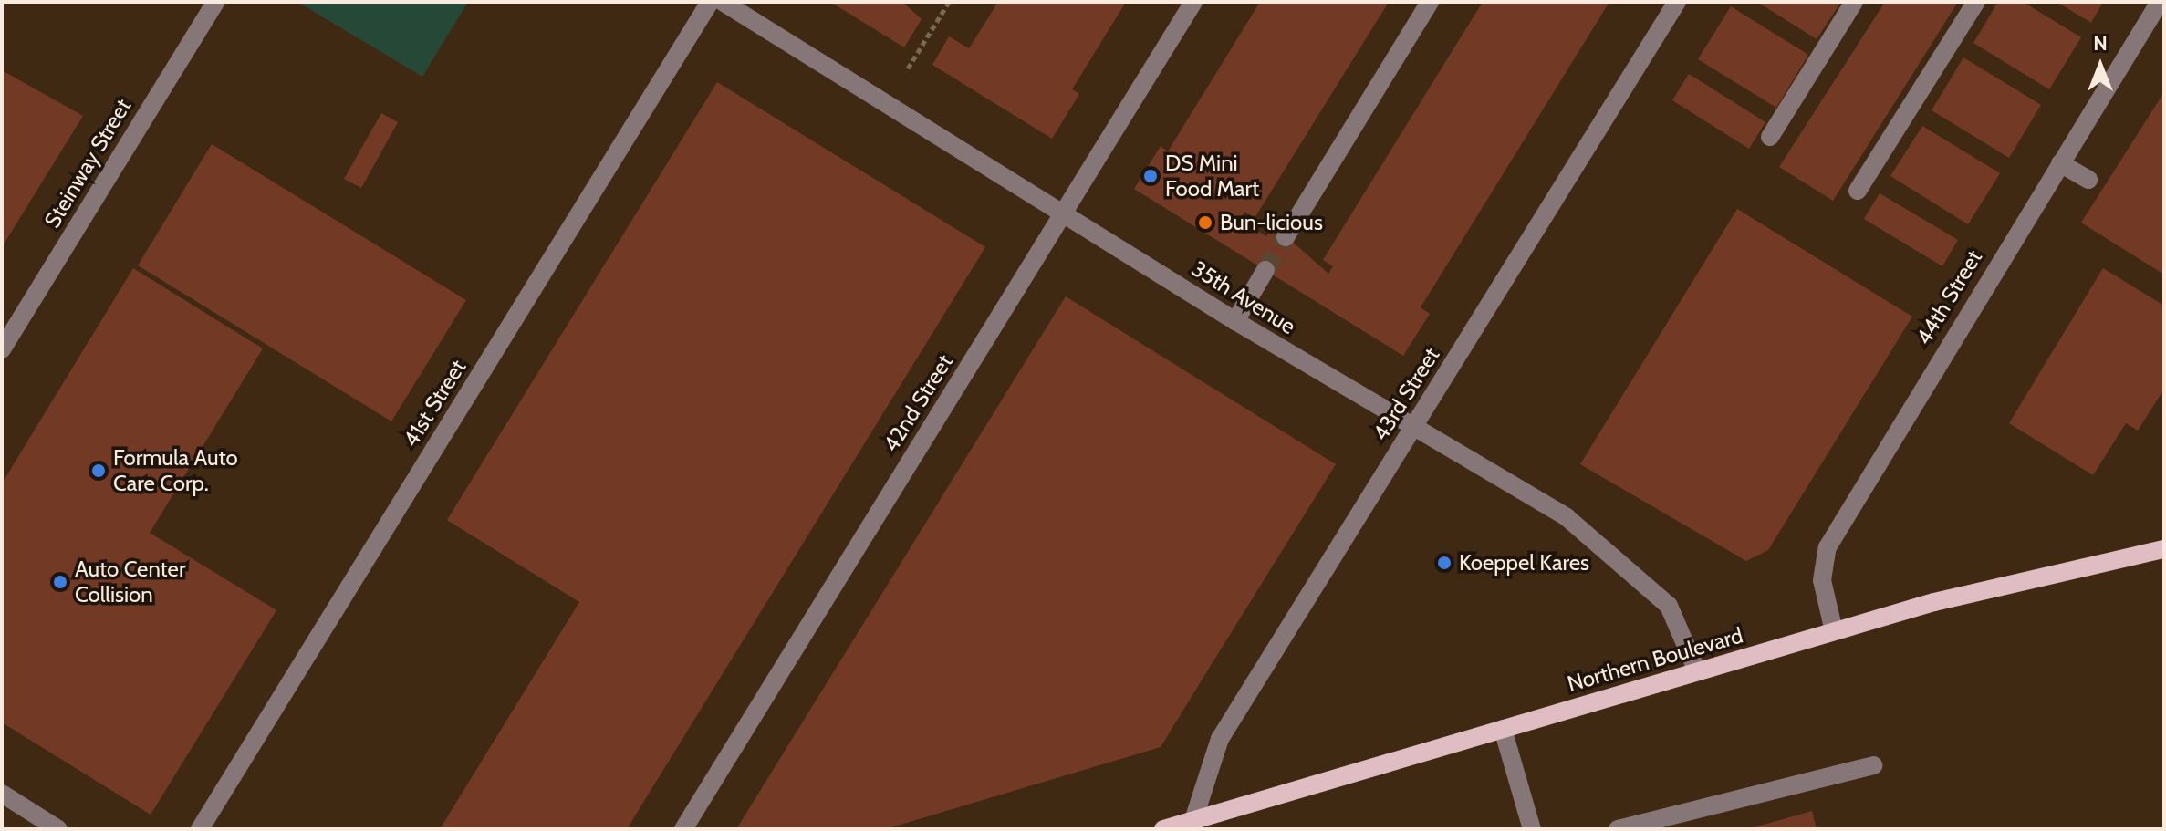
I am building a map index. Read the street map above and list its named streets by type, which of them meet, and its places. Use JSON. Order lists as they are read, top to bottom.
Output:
{
  "streets": {
    "main road": ["Northern Boulevard"],
    "street": [
      "Steinway Street",
      "35th Avenue",
      "44th Street",
      "43rd Street",
      "41st Street",
      "42nd Street"
    ]
  },
  "crossings": [
    ["35th Avenue", "43rd Street"],
    ["35th Avenue", "42nd Street"],
    ["35th Avenue", "Northern Boulevard"],
    ["44th Street", "Northern Boulevard"],
    ["43rd Street", "Northern Boulevard"]
  ],
  "places": [
    "DS Mini Food Mart",
    "Bun-licious",
    "Formula Auto Care Corp.",
    "Koeppel Kares",
    "Auto Center Collision"
  ],
  "north": "top"
}
